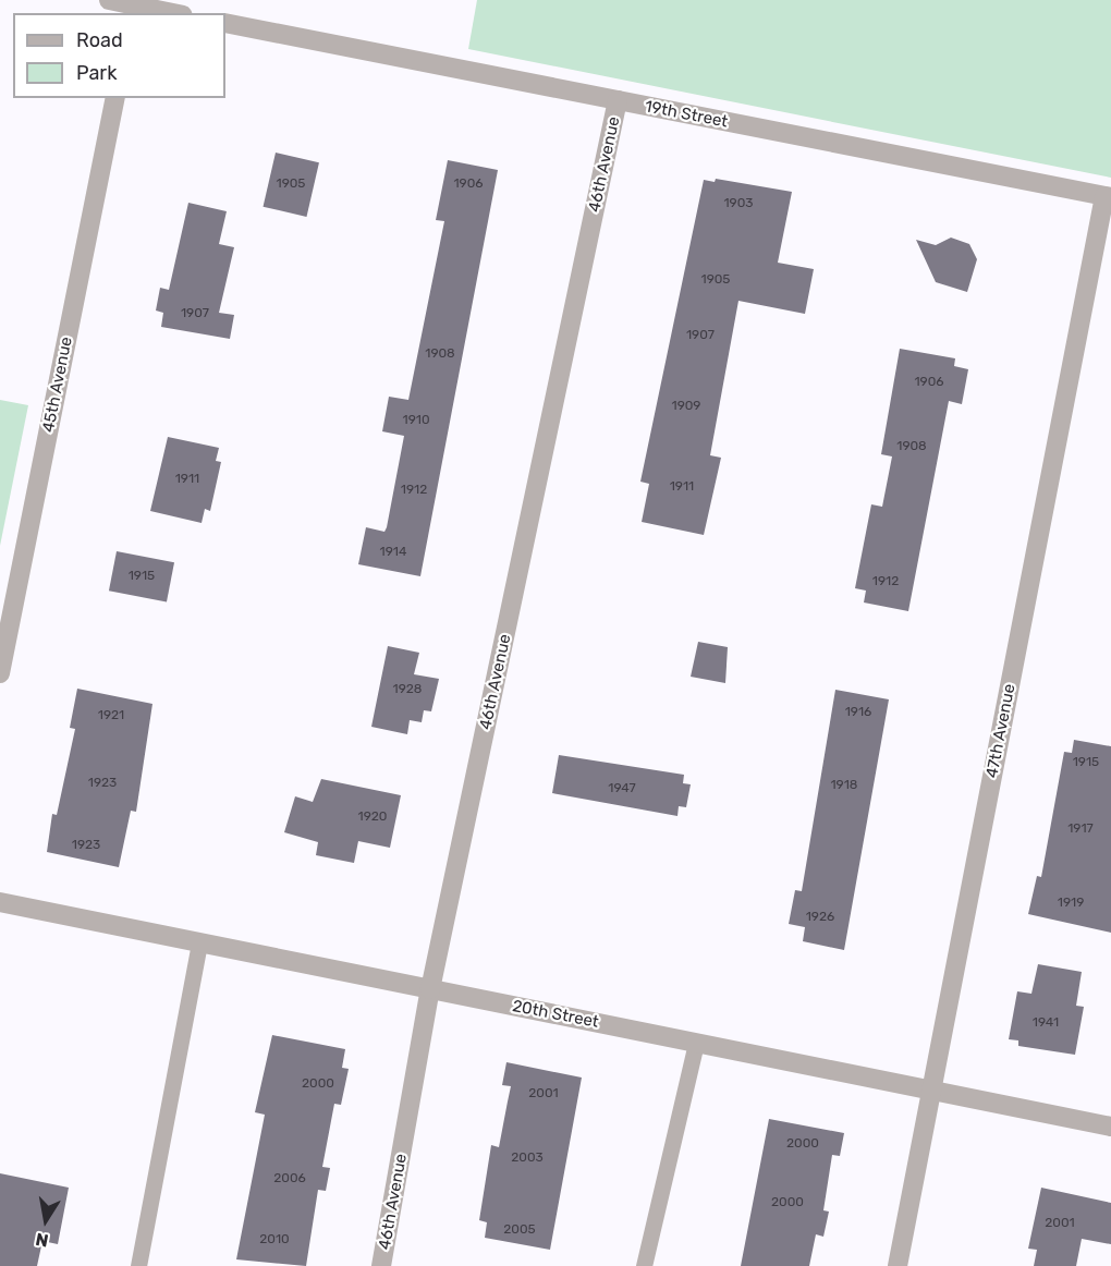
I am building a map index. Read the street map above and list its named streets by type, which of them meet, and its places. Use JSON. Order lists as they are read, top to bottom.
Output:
{
  "streets": {
    "street": [
      "19th Street",
      "46th Avenue",
      "45th Avenue",
      "47th Avenue",
      "20th Street"
    ]
  },
  "crossings": [
    ["19th Street", "46th Avenue"],
    ["19th Street", "47th Avenue"],
    ["46th Avenue", "20th Street"],
    ["47th Avenue", "20th Street"]
  ],
  "house_numbers": [
    "1905",
    "1906",
    "1903",
    "1905",
    "1907",
    "1907",
    "1908",
    "1906",
    "1909",
    "1910",
    "1908",
    "1911",
    "1911",
    "1912",
    "1914",
    "1915",
    "1912",
    "1928",
    "1916",
    "1921",
    "1915",
    "1923",
    "1918",
    "1947",
    "1920",
    "1917",
    "1923",
    "1919",
    "1926",
    "1941",
    "2000",
    "2001",
    "2000",
    "2003",
    "2006",
    "2000",
    "2001",
    "2005",
    "2010"
  ],
  "legend": ["Road", "Park"],
  "north": "bottom"
}
